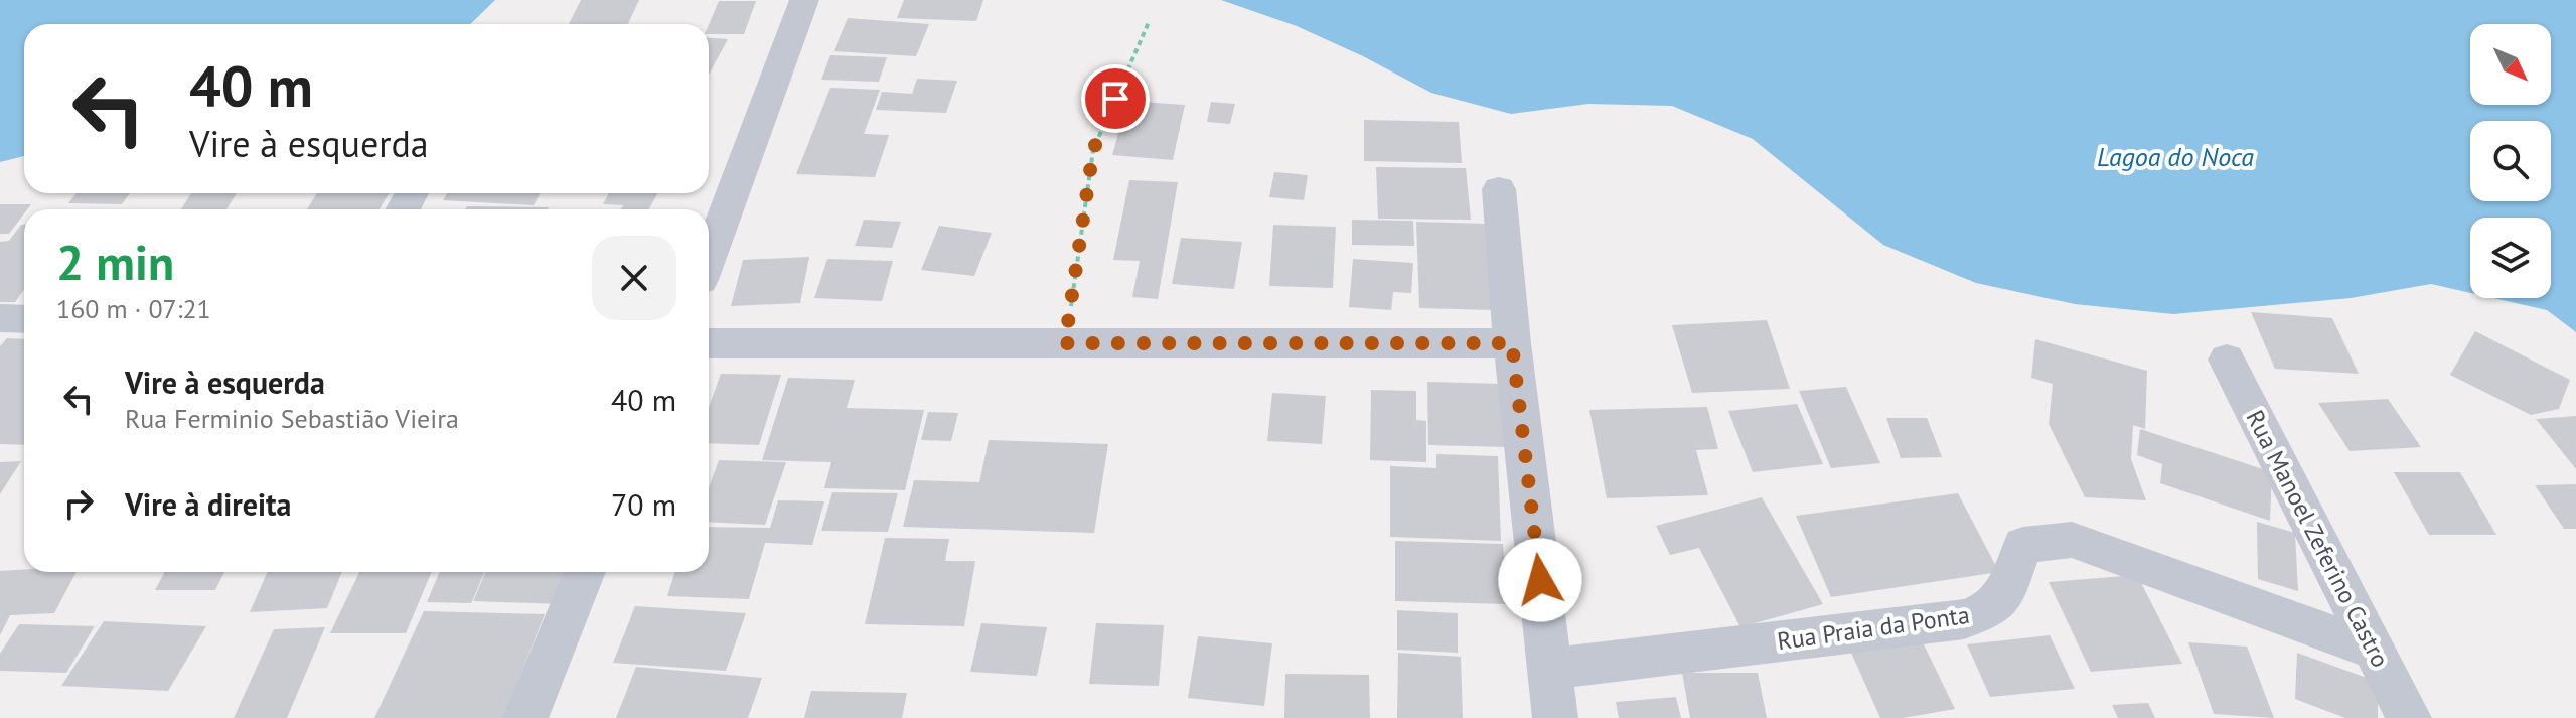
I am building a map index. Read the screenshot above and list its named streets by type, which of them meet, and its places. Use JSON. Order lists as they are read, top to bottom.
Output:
{
  "streets": {
    "street": ["Rua Manoel Zeferino Castro", "Rua Praia da Ponta"]
  },
  "crossings": [
    ["Rua Manoel Zeferino Castro", "Rua Praia da Ponta"]
  ],
  "water": ["Lagoa do Noca"],
  "north": "bottom right",
  "page": {
    "turn": ["40 m", "Vire à esquerda"],
    "heading": ["2 min", "160 m · 07:21"],
    "list": [
      {
        "name": "Vire à esquerda",
        "note": "Rua Ferminio Sebastião Vieira",
        "value": "40 m"
      },
      {
        "name": "Vire à direita",
        "value": "70 m"
      }
    ]
  }
}
